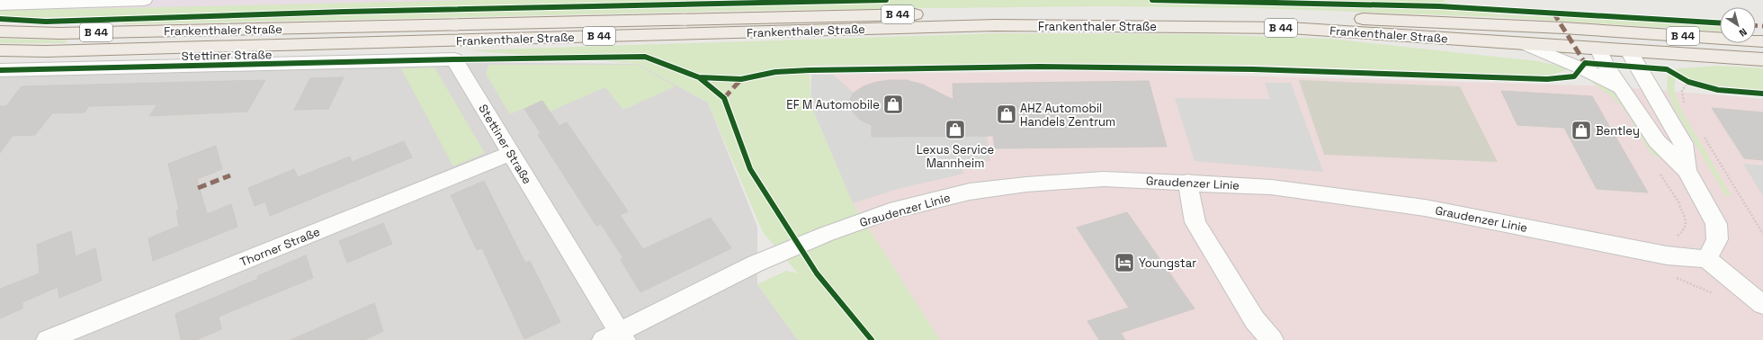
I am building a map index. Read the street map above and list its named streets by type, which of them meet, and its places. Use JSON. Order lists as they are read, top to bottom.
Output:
{
  "streets": {
    "main road": ["B 44", "Frankenthaler Straße"],
    "street": ["Stettiner Straße", "Graudenzer Linie", "Thorner Straße"]
  },
  "crossings": [
    ["Stettiner Straße", "Graudenzer Linie"],
    ["Stettiner Straße", "Thorner Straße"]
  ],
  "places": {
    "shop": [
      "EF M Automobile",
      "AHZ Automobil Handels Zentrum",
      "Lexus Service Mannheim",
      "Bentley"
    ],
    "hotel": ["Youngstar"]
  },
  "north": "bottom right"
}
